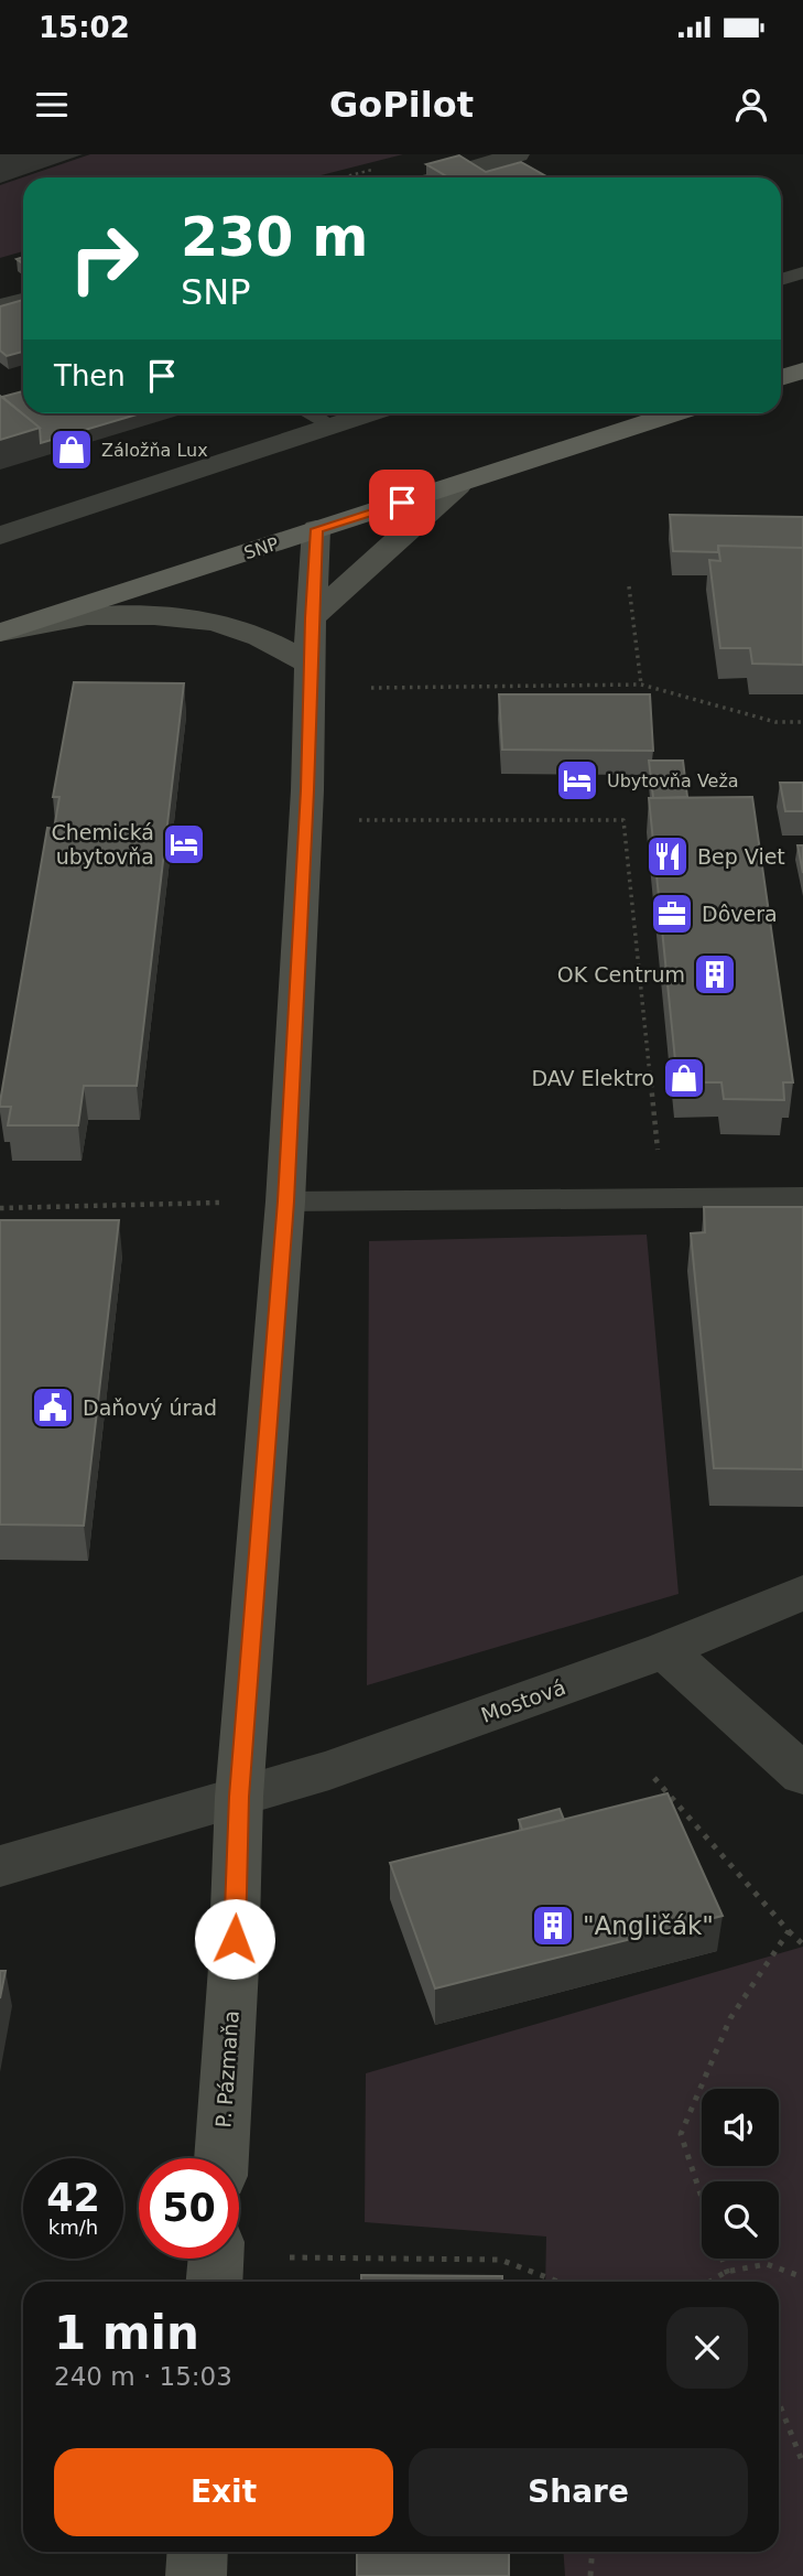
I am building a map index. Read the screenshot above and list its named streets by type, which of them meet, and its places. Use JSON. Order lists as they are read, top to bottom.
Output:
{
  "streets": {
    "main road": ["SNP", "P. Pázmaňa"],
    "street": ["Mostová"]
  },
  "crossings": [
    ["SNP", "P. Pázmaňa"],
    ["Mostová", "P. Pázmaňa"]
  ],
  "places": {
    "shop": ["Záložňa Lux", "DAV Elektro"],
    "hotel": ["Ubytovňa Veža", "Chemická ubytovňa"],
    "restaurant": ["Bep Viet"],
    "office": ["Dôvera"],
    "building": ["OK Centrum", "\"Angličák\""],
    "public building": ["Daňový úrad"]
  },
  "page": {
    "status": "15:02",
    "header": "GoPilot",
    "turn": ["230 m", "SNP"],
    "then": "Then",
    "speed": "42 km/h",
    "limit": "50",
    "heading": ["1 min", "240 m · 15:03"],
    "buttons": ["Exit", "Share"]
  }
}
